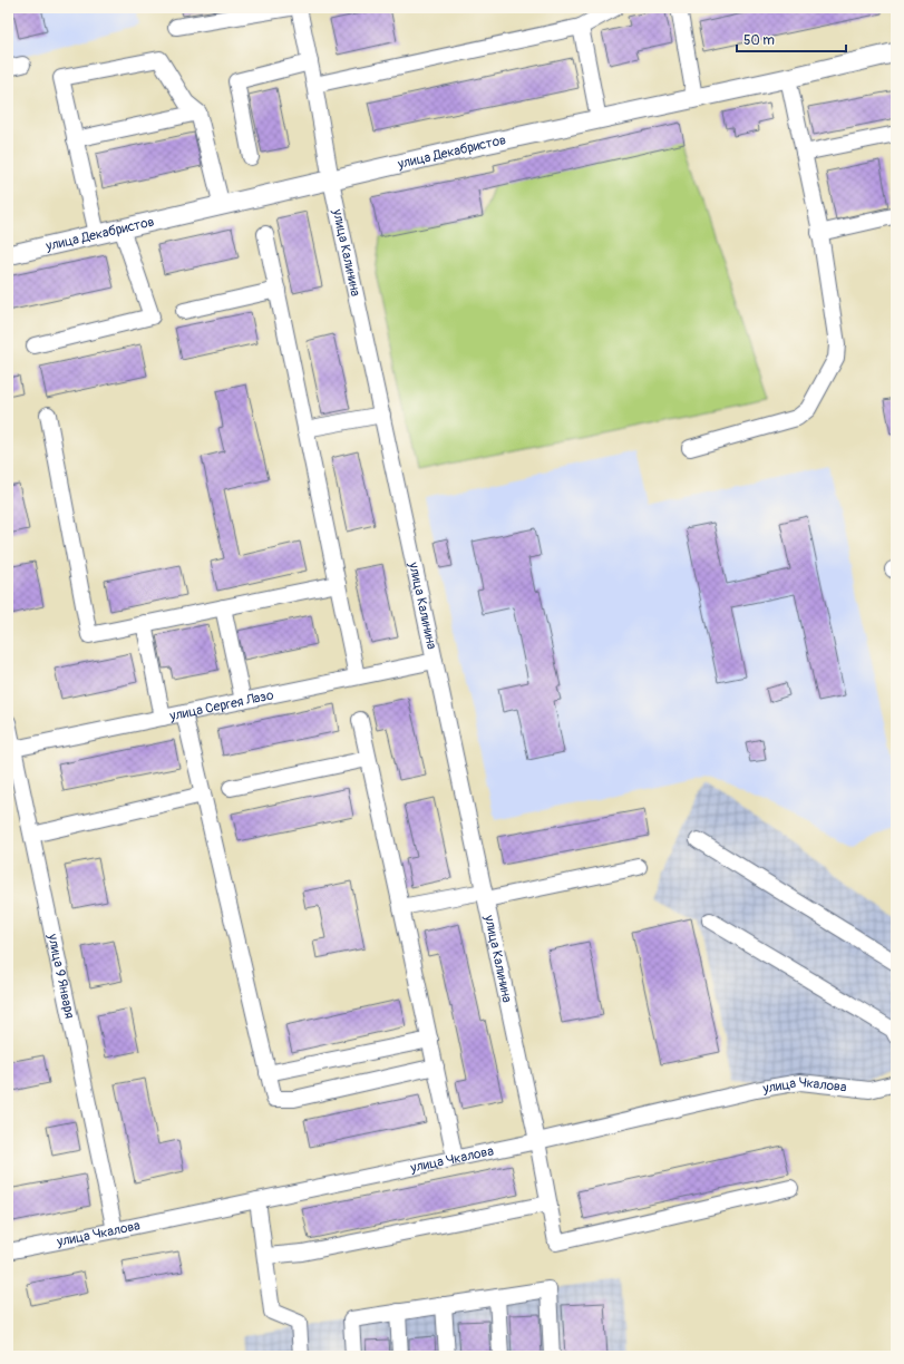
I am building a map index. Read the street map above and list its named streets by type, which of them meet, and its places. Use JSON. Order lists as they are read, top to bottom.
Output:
{
  "streets": {
    "main road": ["улица Декабристов"],
    "street": [
      "улица Калинина",
      "улица Сергея Лазо",
      "улица 9 Января",
      "улица Чкалова"
    ]
  },
  "crossings": [
    ["улица Декабристов", "улица Калинина"],
    ["улица Калинина", "улица Сергея Лазо"],
    ["улица Калинина", "улица Чкалова"],
    ["улица Сергея Лазо", "улица 9 Января"],
    ["улица 9 Января", "улица Чкалова"]
  ],
  "scale_bar": "50 m"
}
